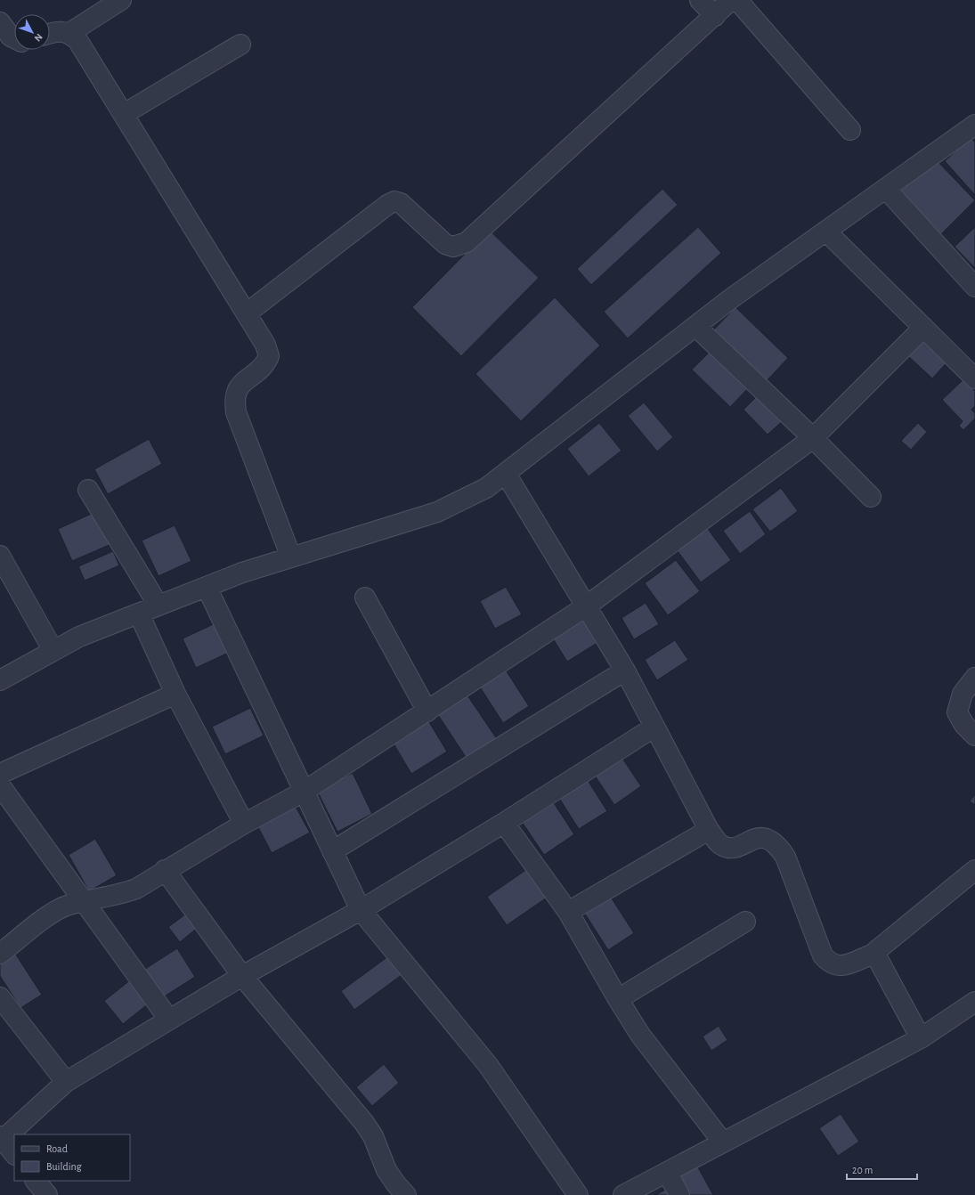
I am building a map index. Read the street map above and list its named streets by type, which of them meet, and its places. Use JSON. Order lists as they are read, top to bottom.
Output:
{
  "legend": ["Road", "Building"],
  "scale_bar": "20 m",
  "north": "bottom right"
}
